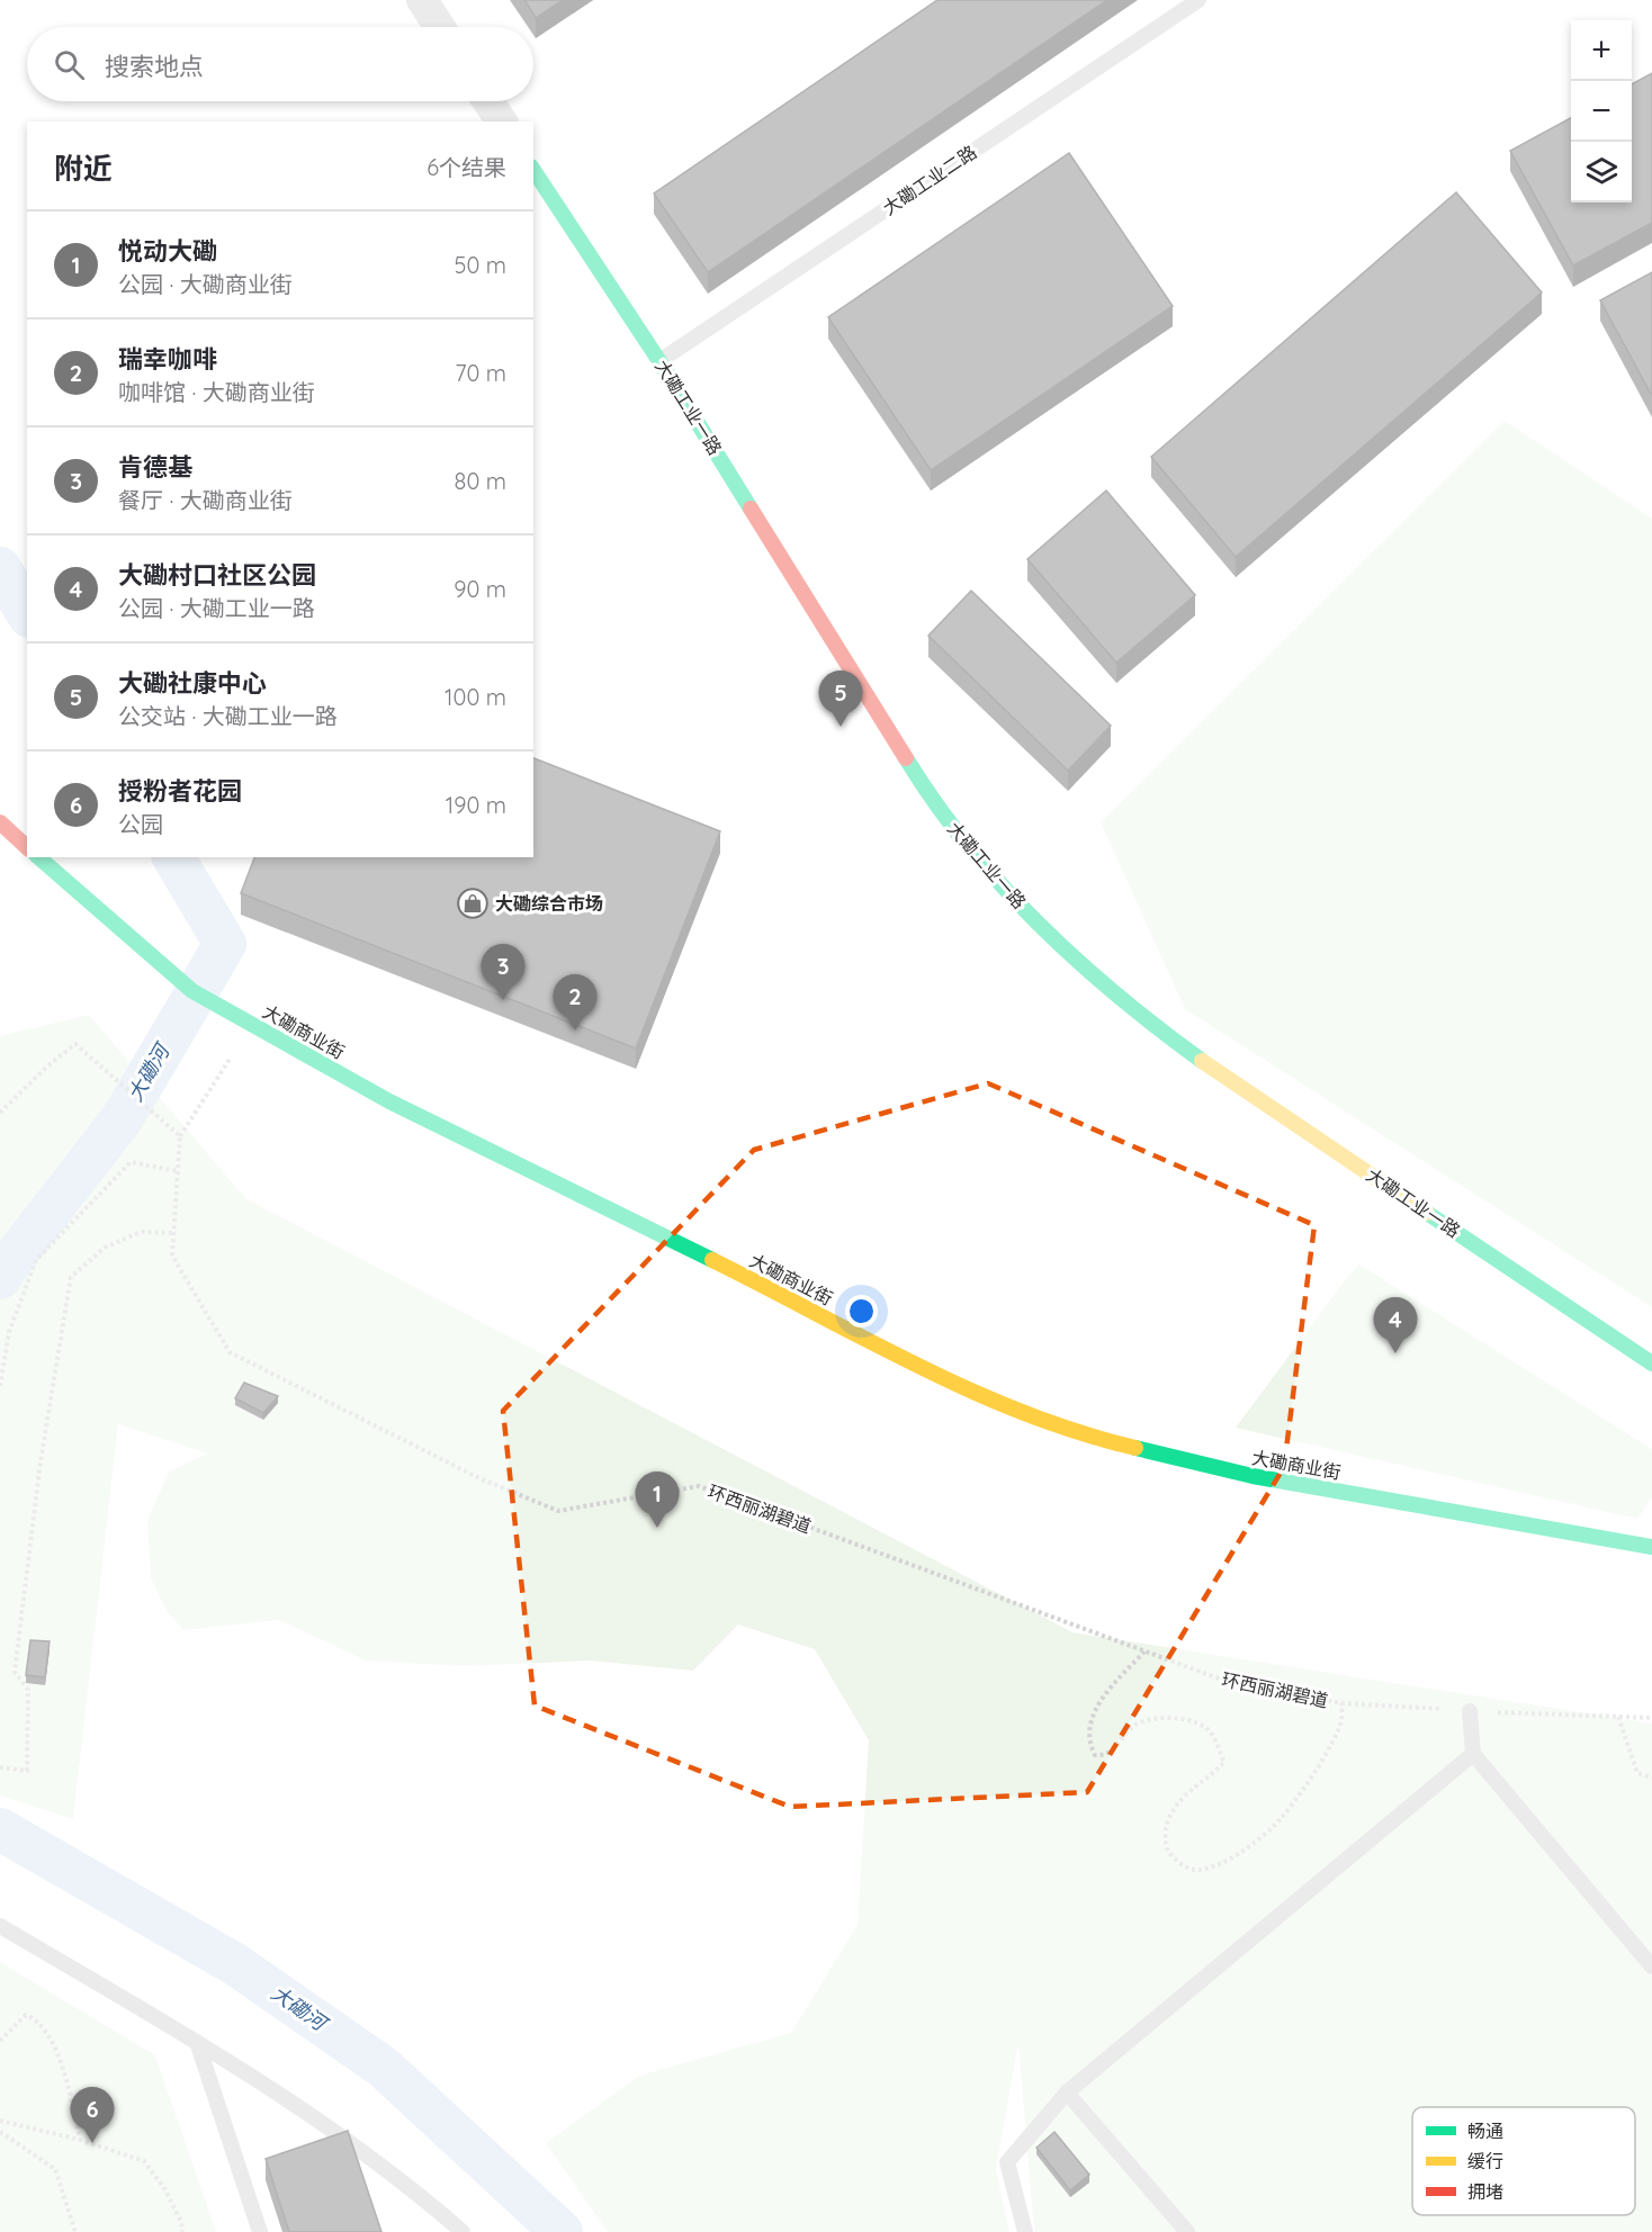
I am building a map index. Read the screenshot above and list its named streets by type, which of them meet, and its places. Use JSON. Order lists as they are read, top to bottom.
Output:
{
  "streets": {
    "street": ["大磡工业一路", "大磡商业街"],
    "lane": ["大磡工业二路"],
    "path": ["环西丽湖碧道"]
  },
  "crossings": [
    ["大磡工业二路", "大磡工业一路"]
  ],
  "water": ["大磡河"],
  "places": {
    "shop": ["大磡综合市场"]
  },
  "legend": ["畅通", "缓行", "拥堵"],
  "page": {
    "map_buttons": ["+", "−"],
    "search": "搜索地点",
    "heading": ["附近", "6个结果"],
    "list": [
      {
        "mark": "1",
        "name": "悦动大磡",
        "note": "公园 · 大磡商业街",
        "value": "50 m"
      },
      {
        "mark": "2",
        "name": "瑞幸咖啡",
        "note": "咖啡馆 · 大磡商业街",
        "value": "70 m"
      },
      {
        "mark": "3",
        "name": "肯德基",
        "note": "餐厅 · 大磡商业街",
        "value": "80 m"
      },
      {
        "mark": "4",
        "name": "大磡村口社区公园",
        "note": "公园 · 大磡工业一路",
        "value": "90 m"
      },
      {
        "mark": "5",
        "name": "大磡社康中心",
        "note": "公交站 · 大磡工业一路",
        "value": "100 m"
      },
      {
        "mark": "6",
        "name": "授粉者花园",
        "note": "公园",
        "value": "190 m"
      }
    ],
    "pins": [
      "5",
      "3",
      "2",
      "4",
      "1",
      "6"
    ]
  }
}
